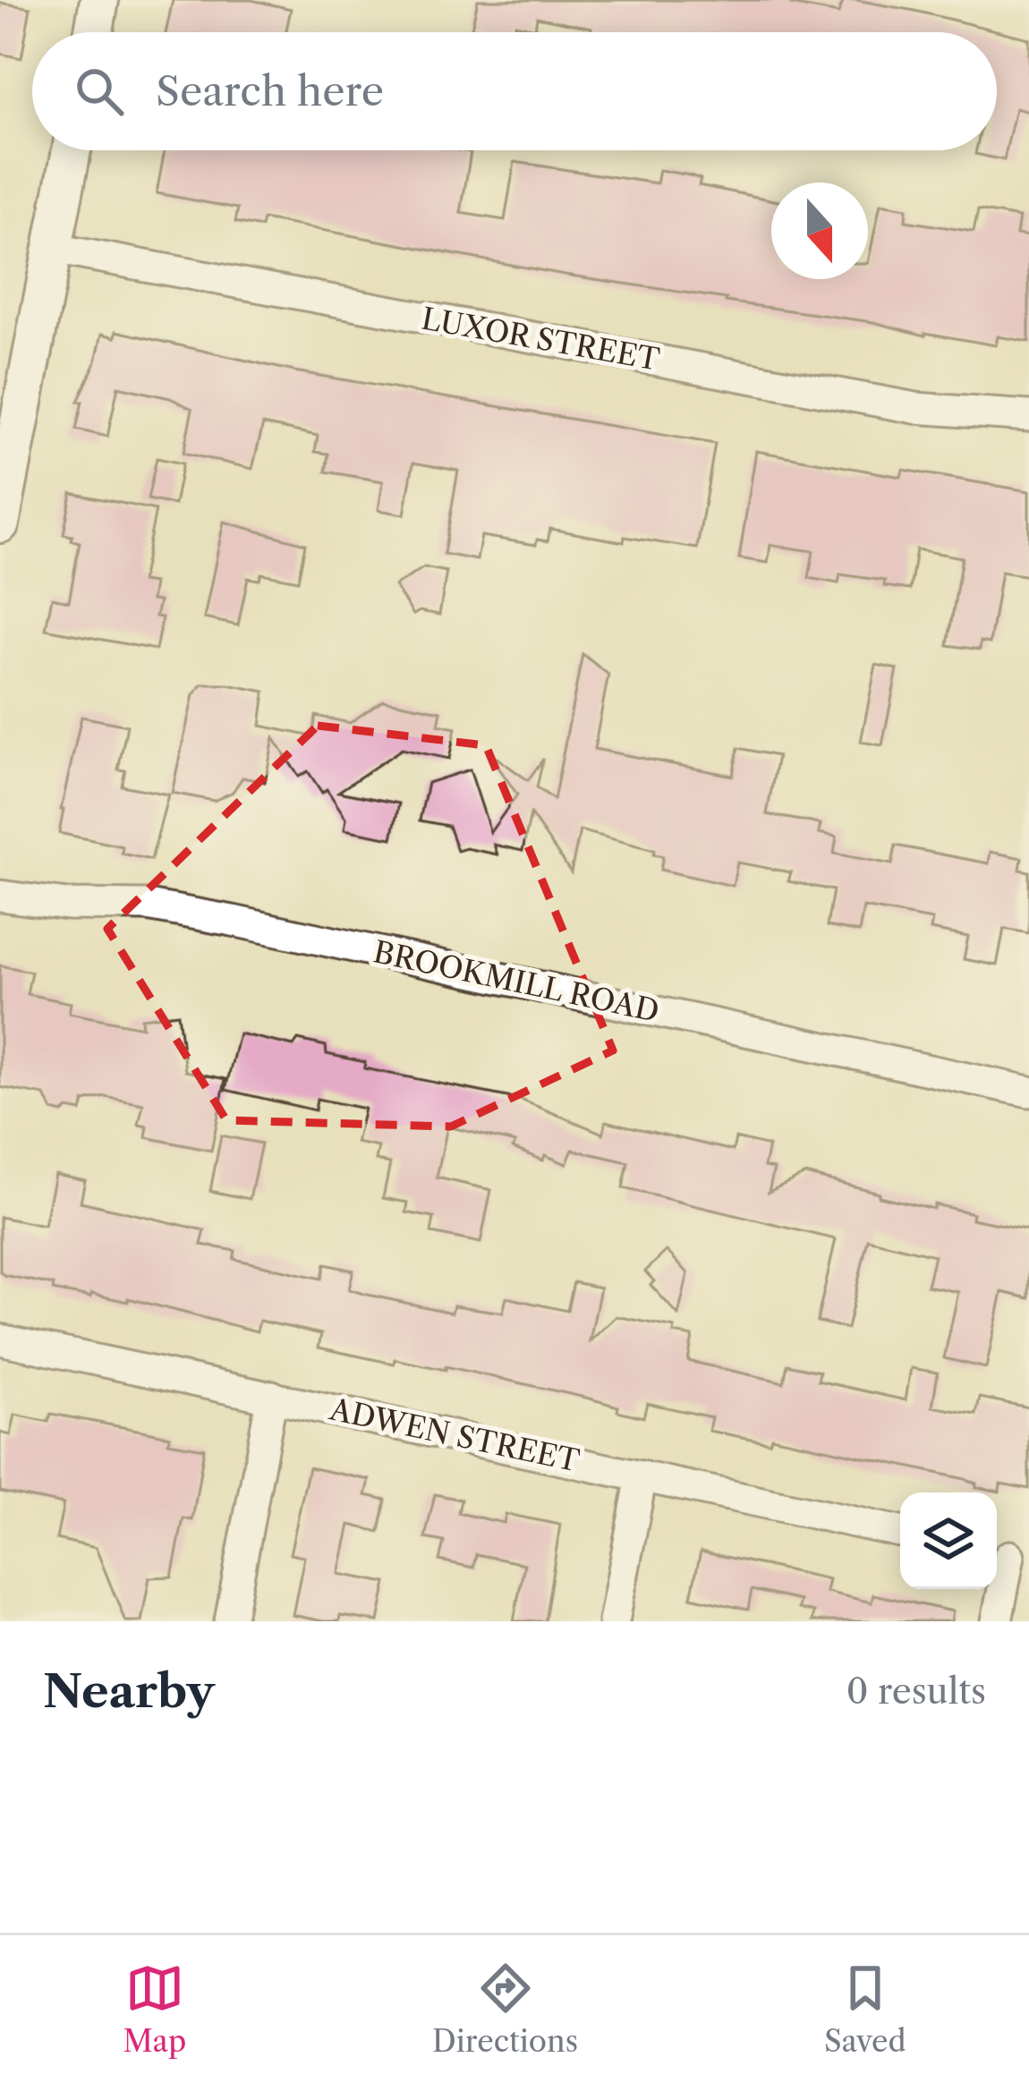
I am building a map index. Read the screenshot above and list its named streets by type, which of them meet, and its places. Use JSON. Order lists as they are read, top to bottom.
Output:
{
  "streets": {
    "street": ["LUXOR STREET", "BROOKMILL ROAD", "ADWEN STREET"]
  },
  "north": "bottom",
  "page": {
    "search": "Search here",
    "heading": ["Nearby", "0 results"],
    "nav": ["Map", "Directions", "Saved"]
  }
}
